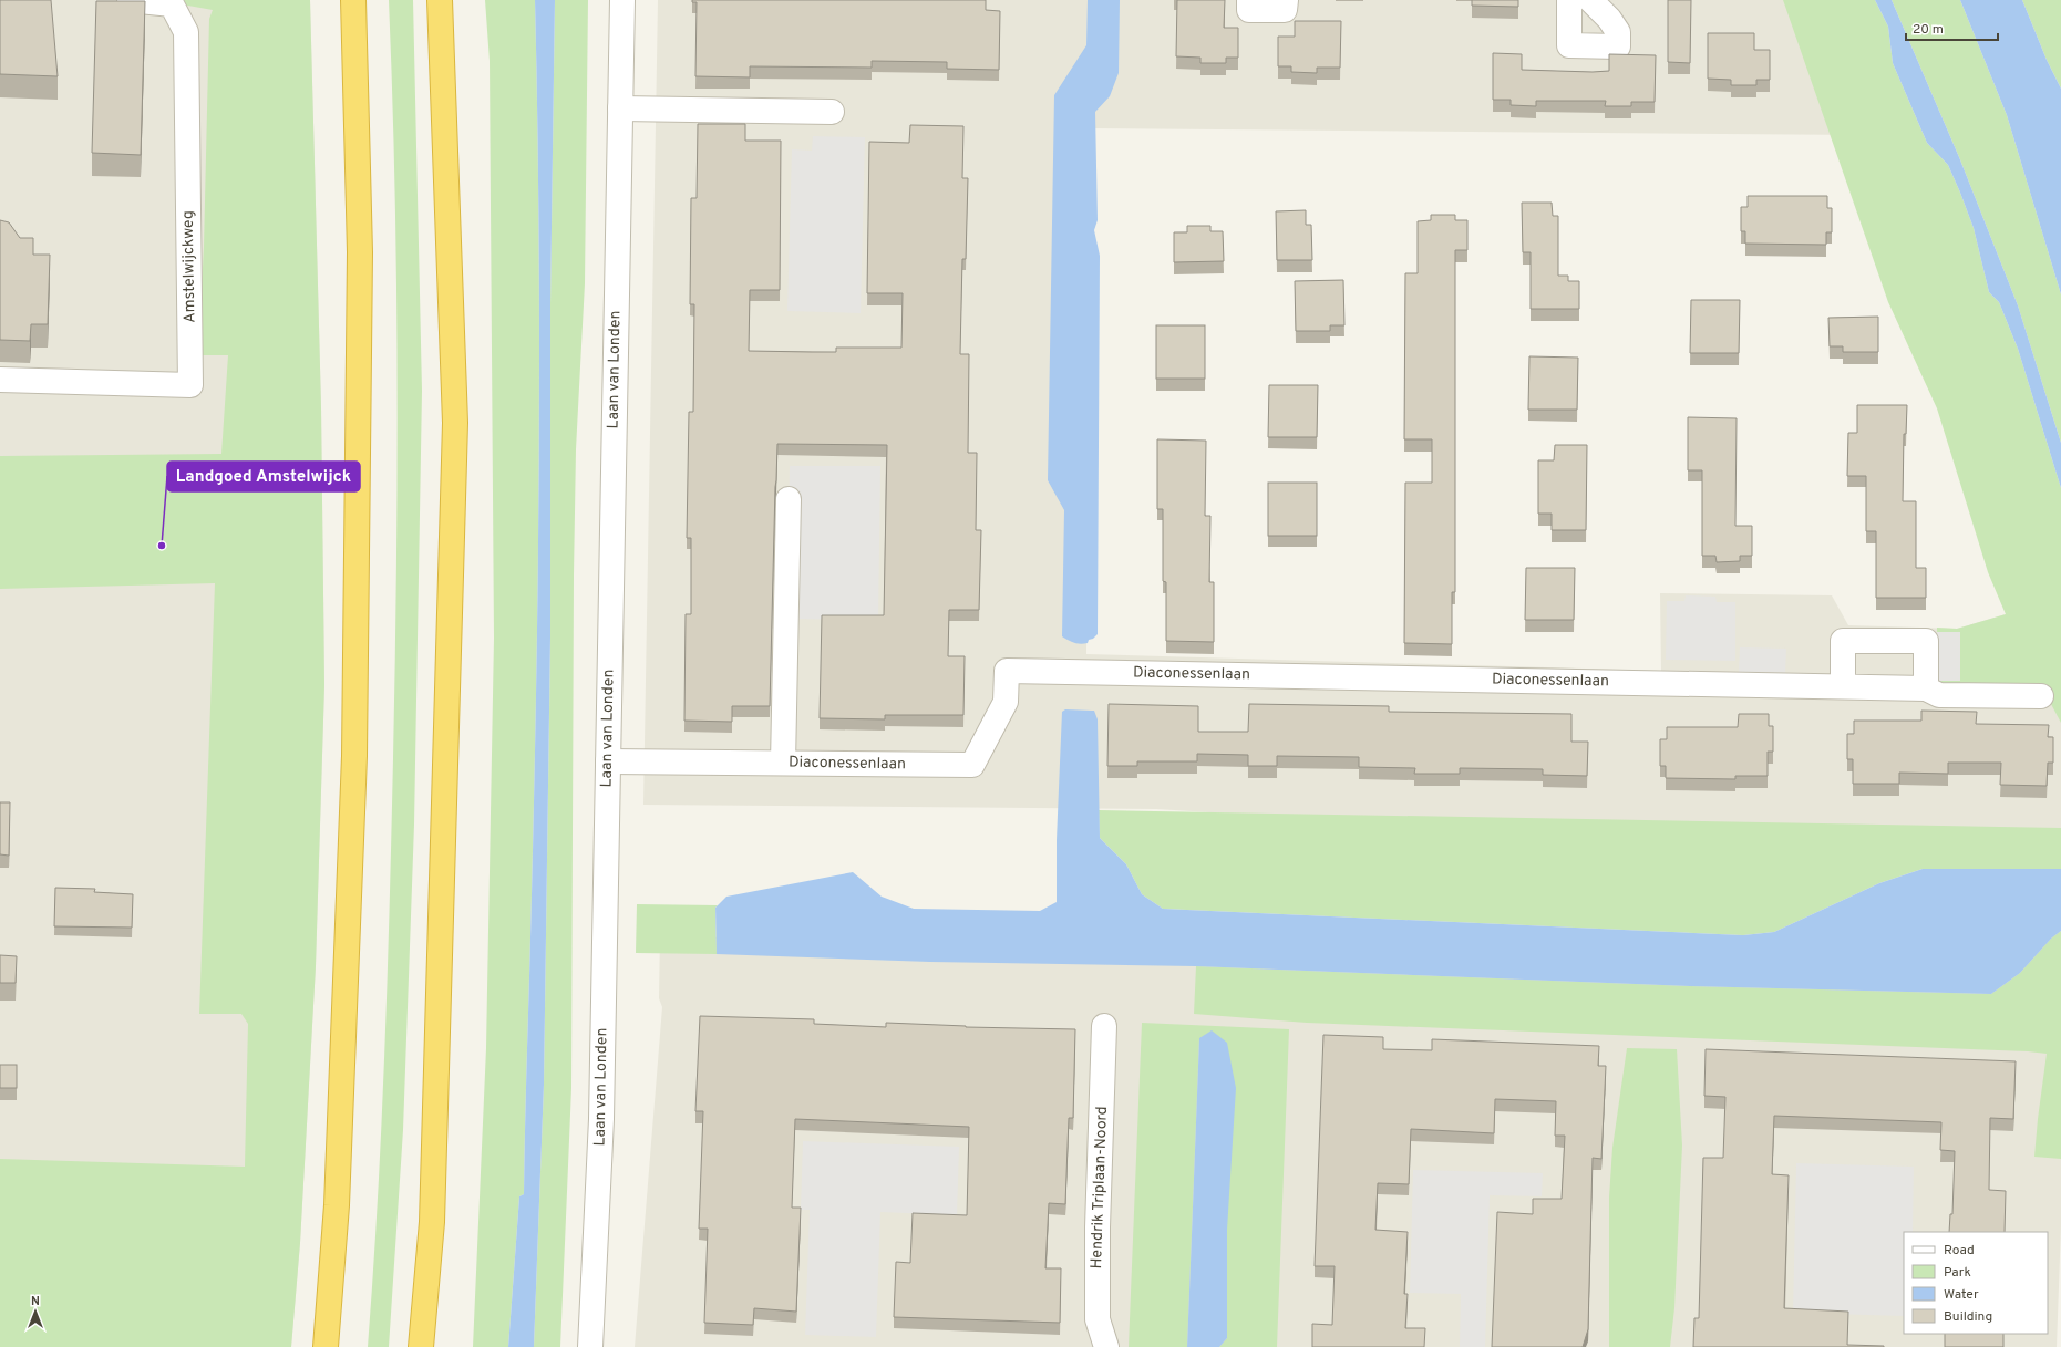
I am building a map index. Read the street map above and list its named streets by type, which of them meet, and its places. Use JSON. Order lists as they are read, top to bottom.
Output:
{
  "streets": {
    "street": [
      "Amstelwijckweg",
      "Laan van Londen",
      "Diaconessenlaan",
      "Hendrik Triplaan-Noord"
    ]
  },
  "crossings": [
    ["Laan van Londen", "Diaconessenlaan"]
  ],
  "places": ["Landgoed Amstelwijck"],
  "legend": [
    "Road",
    "Park",
    "Water",
    "Building"
  ],
  "scale_bar": "20 m",
  "north": "top"
}
